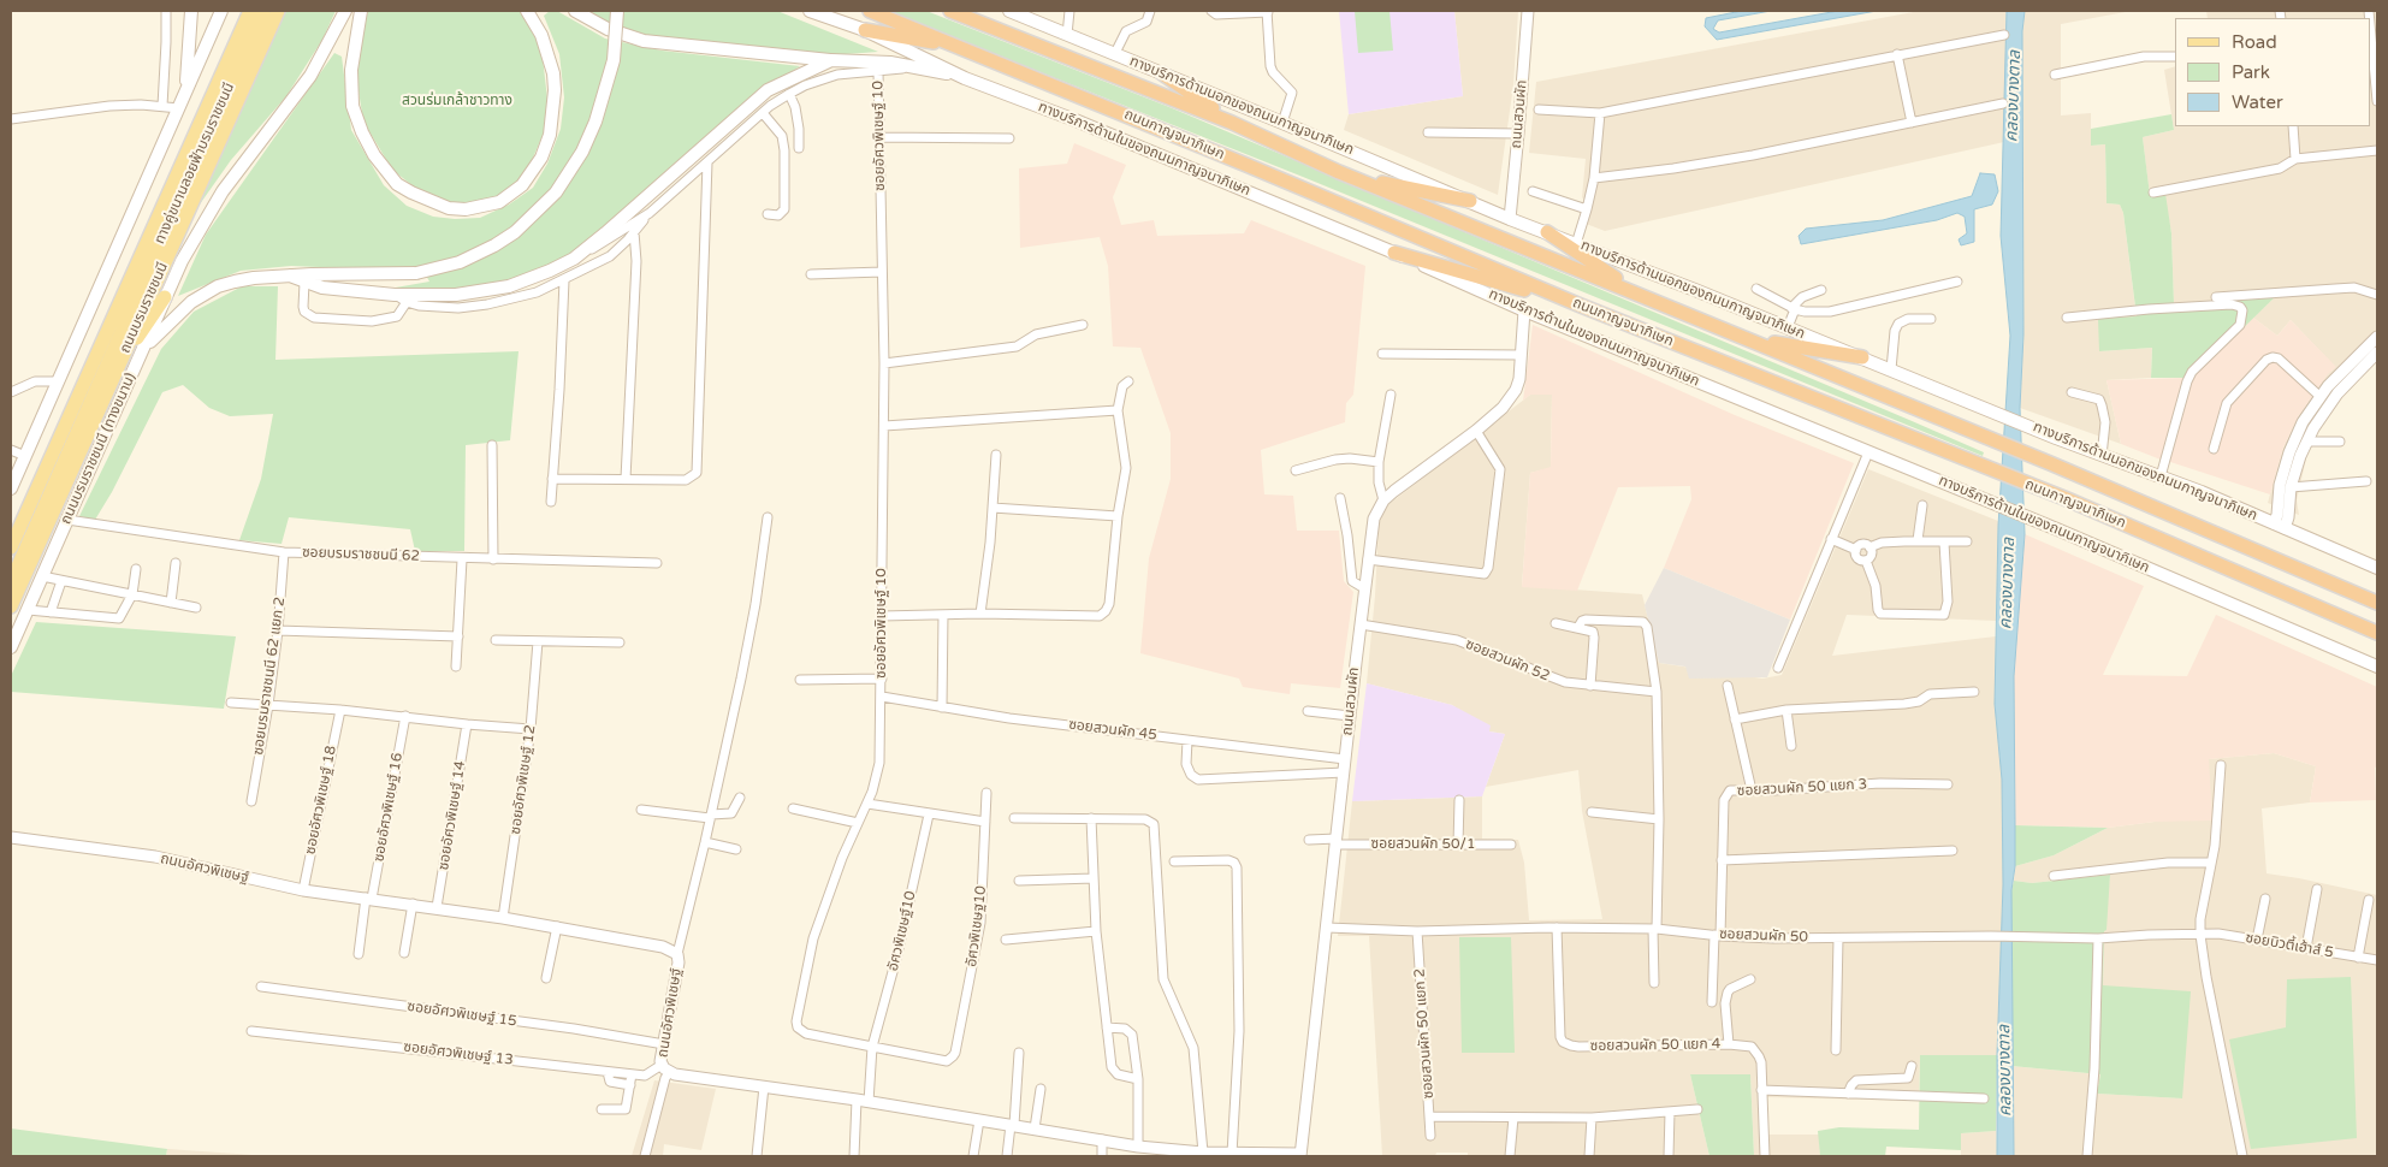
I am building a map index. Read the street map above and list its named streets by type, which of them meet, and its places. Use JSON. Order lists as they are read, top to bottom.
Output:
{
  "streets": {
    "highway": ["ถนนกาญจนาภิเษก"],
    "main road": [
      "ทางบริการด้านนอกของถนนกาญจนาภิเษก",
      "ทางบริการด้านในของถนนกาญจนาภิเษก",
      "ทางคู่ขนานลอยฟ้าบรมราชชนนี",
      "ถนนบรมราชชนนี",
      "ถนนบรมราชชนนี (ทางขนาน)"
    ],
    "street": [
      "ถนนสวนผัก",
      "ซอยอัศวพิเชษฐ์ 10",
      "ซอยบรมราชชนนี 62",
      "ซอยสวนผัก 52",
      "ซอยบรมราชชนนี 62 แยก 2",
      "ซอยสวนผัก 45",
      "ซอยอัศวพิเชษฐ์ 12",
      "ซอยสวนผัก 50 แยก 3",
      "ซอยอัศวพิเชษฐ์ 18",
      "ซอยอัศวพิเชษฐ์ 16",
      "ซอยอัศวพิเชษฐ์ 14",
      "ซอยสวนผัก 50/1",
      "ถนนอัศวพิเชษฐ์",
      "อัศวพิเชษฐ10",
      "อัศวพิเชษฐ์10",
      "ซอยสวนผัก 50",
      "ซอยบิวตี้เฮ้าส์ 5",
      "ซอยอัศวพิเชษฐ์ 15",
      "ซอยสวนผัก 50 แยก 2",
      "ซอยสวนผัก 50 แยก 4",
      "ซอยอัศวพิเชษฐ์ 13"
    ]
  },
  "crossings": [
    ["ทางบริการด้านนอกของถนนกาญจนาภิเษก", "ถนนสวนผัก"],
    ["ถนนสวนผัก", "ซอยสวนผัก 52"],
    ["ถนนสวนผัก", "ซอยสวนผัก 45"],
    ["ถนนสวนผัก", "ซอยสวนผัก 50/1"],
    ["ถนนสวนผัก", "ถนนอัศวพิเชษฐ์"],
    ["ถนนสวนผัก", "ซอยสวนผัก 50"],
    ["ซอยอัศวพิเชษฐ์ 10", "ซอยสวนผัก 45"],
    ["ซอยอัศวพิเชษฐ์ 10", "อัศวพิเชษฐ10"],
    ["ซอยอัศวพิเชษฐ์ 10", "อัศวพิเชษฐ์10"],
    ["ถนนบรมราชชนนี (ทางขนาน)", "ซอยบรมราชชนนี 62"],
    ["ซอยบรมราชชนนี 62", "ซอยบรมราชชนนี 62 แยก 2"],
    ["ซอยอัศวพิเชษฐ์ 12", "ถนนอัศวพิเชษฐ์"],
    ["ซอยสวนผัก 50 แยก 3", "ซอยสวนผัก 50"],
    ["ซอยอัศวพิเชษฐ์ 18", "ถนนอัศวพิเชษฐ์"],
    ["ซอยอัศวพิเชษฐ์ 16", "ถนนอัศวพิเชษฐ์"],
    ["ซอยอัศวพิเชษฐ์ 14", "ถนนอัศวพิเชษฐ์"],
    ["ถนนอัศวพิเชษฐ์", "ซอยอัศวพิเชษฐ์ 15"],
    ["ถนนอัศวพิเชษฐ์", "ซอยอัศวพิเชษฐ์ 13"],
    ["อัศวพิเชษฐ10", "อัศวพิเชษฐ์10"],
    ["ซอยสวนผัก 50", "ซอยบิวตี้เฮ้าส์ 5"],
    ["ซอยสวนผัก 50", "ซอยสวนผัก 50 แยก 2"],
    ["ซอยสวนผัก 50", "ซอยสวนผัก 50 แยก 4"]
  ],
  "water": ["คลองบางตาล"],
  "parks": ["สวนร่มเกล้าชาวทาง"],
  "legend": ["Road", "Park", "Water"]
}
